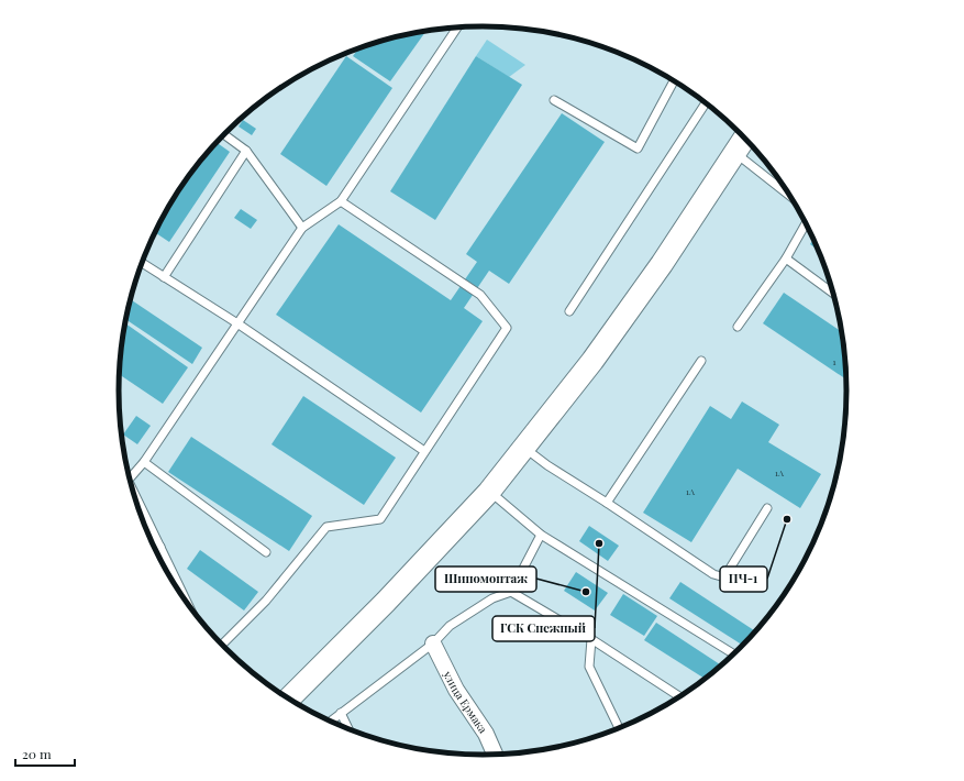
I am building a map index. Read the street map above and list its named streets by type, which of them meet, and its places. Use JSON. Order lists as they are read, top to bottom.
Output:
{
  "streets": {
    "street": ["улица Ермака"]
  },
  "places": ["ПЧ-1", "ГСК Снежный", "Шиномонтаж"],
  "house_numbers": ["1", "1А", "1А"],
  "scale_bar": "20 m"
}
